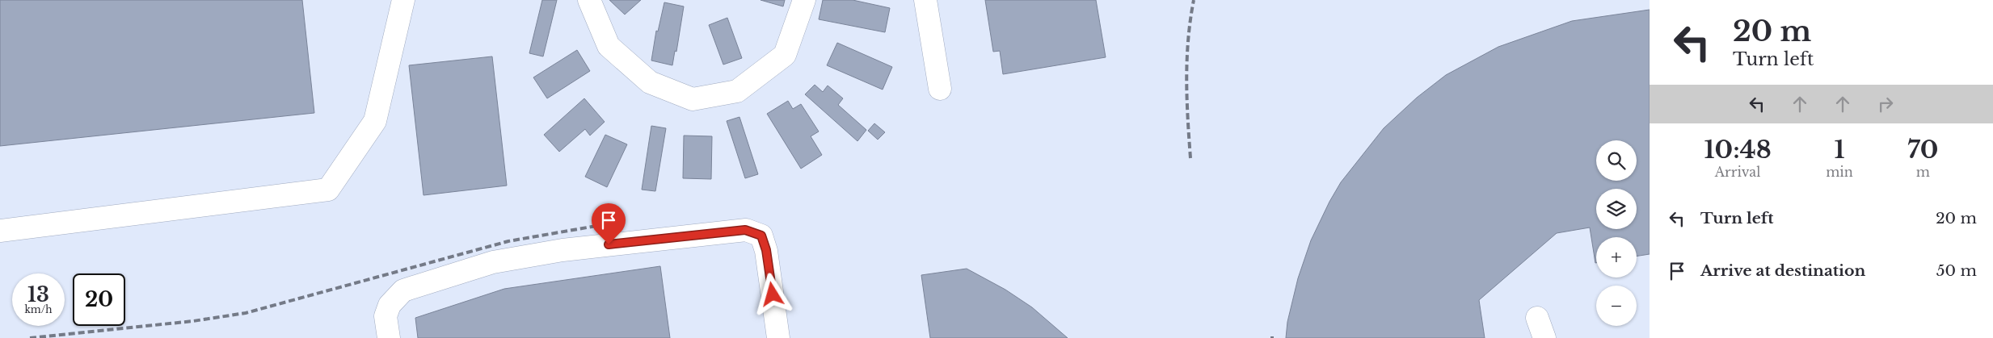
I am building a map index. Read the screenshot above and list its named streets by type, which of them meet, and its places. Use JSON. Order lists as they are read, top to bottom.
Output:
{
  "page": {
    "turn": ["20 m", "Turn left"],
    "eta": [
      "10:48",
      "Arrival",
      "1",
      "min",
      "70",
      "m"
    ],
    "map_buttons": ["+", "−"],
    "list": [
      {
        "name": "Turn left",
        "value": "20 m"
      },
      {
        "name": "Arrive at destination",
        "value": "50 m"
      }
    ],
    "speed": "13 km/h",
    "limit": "20"
  }
}
